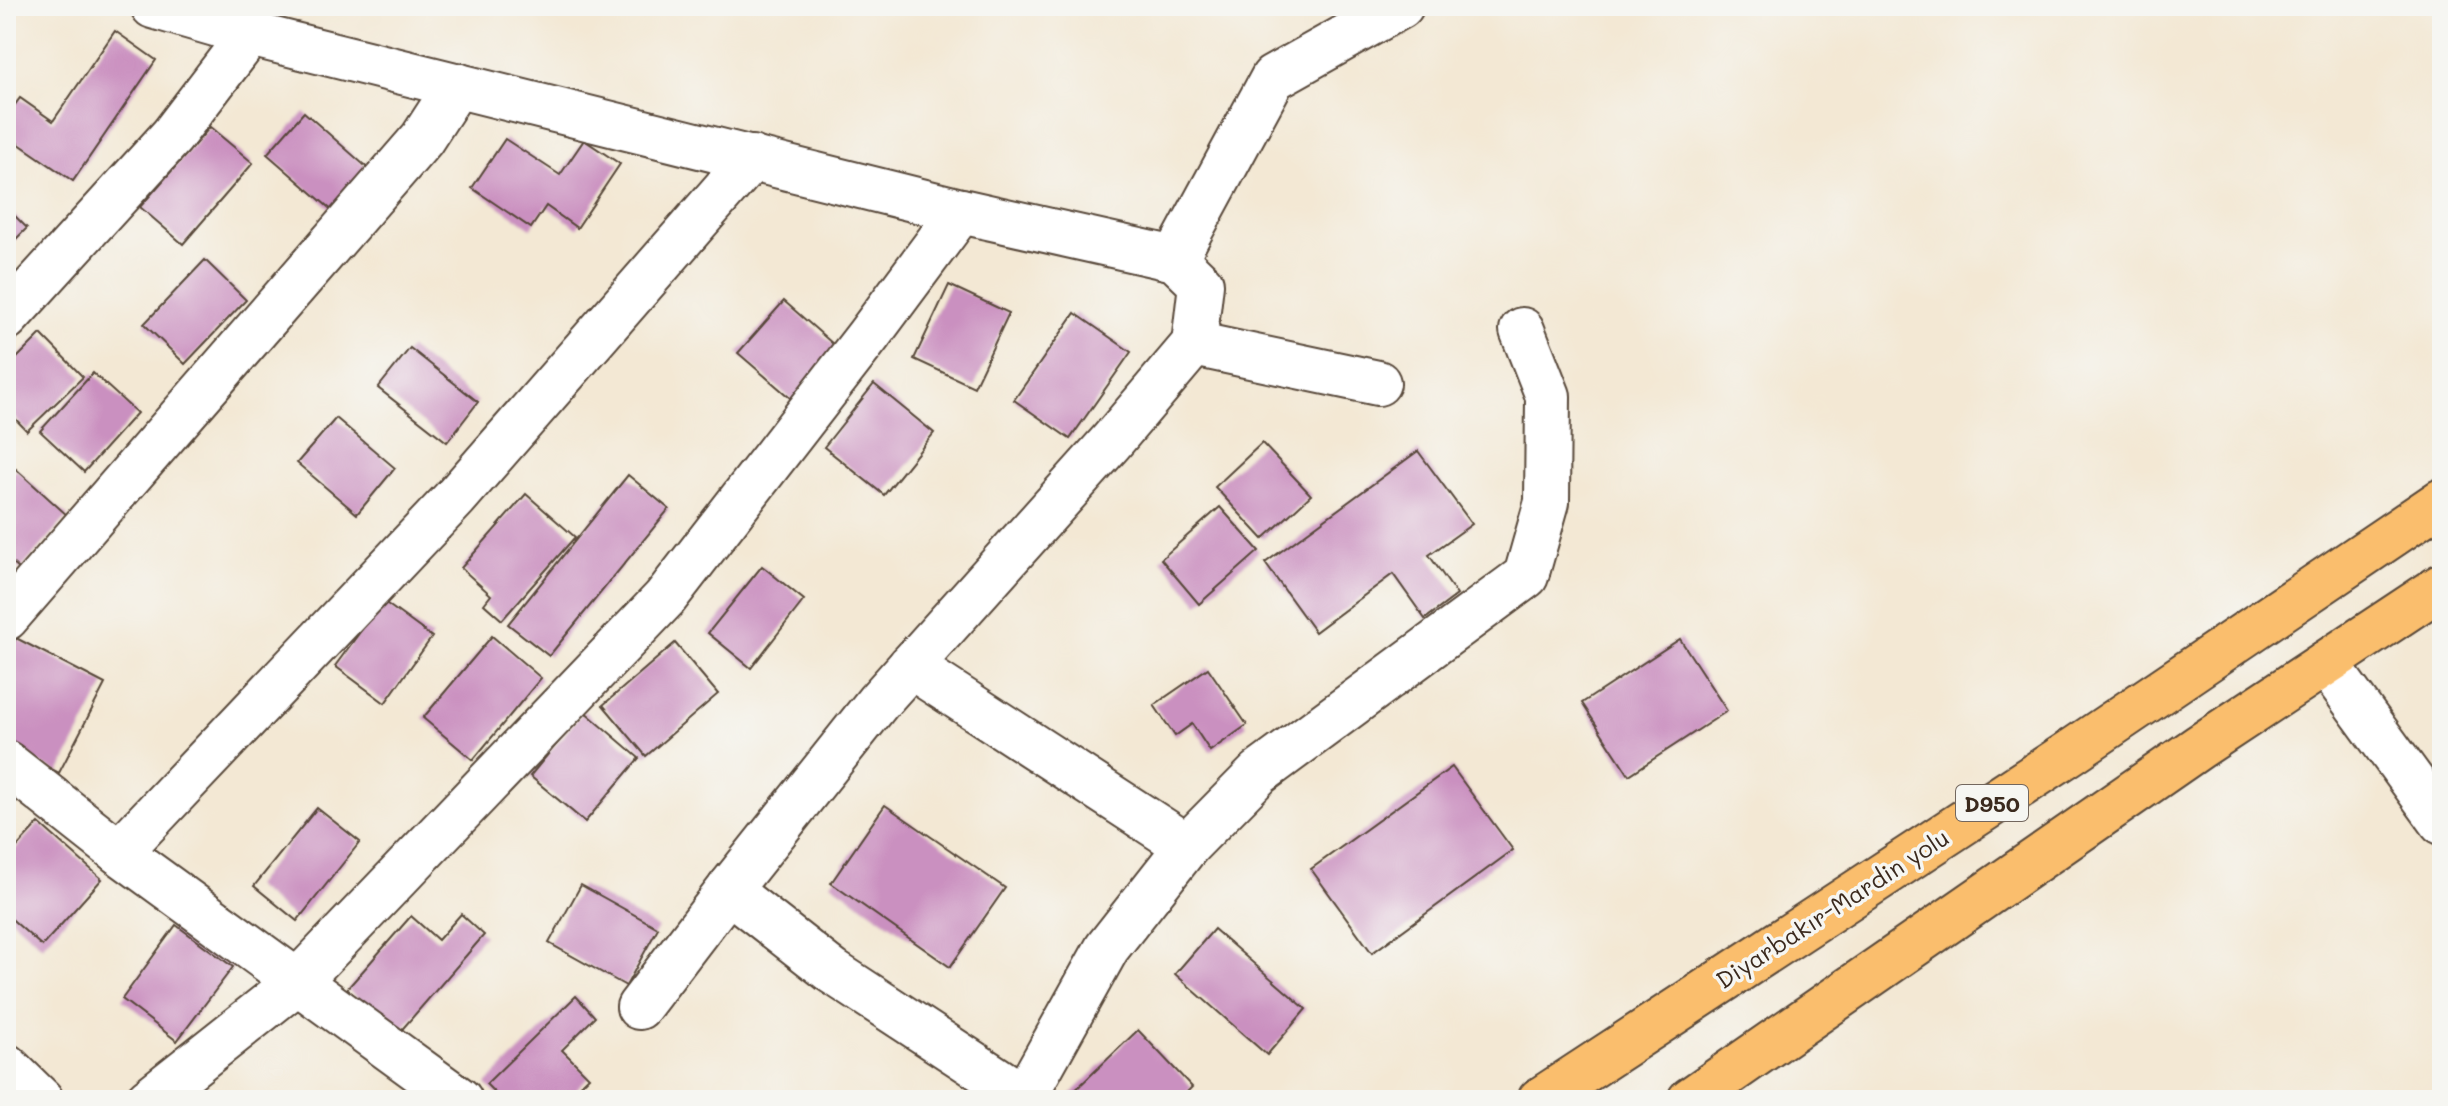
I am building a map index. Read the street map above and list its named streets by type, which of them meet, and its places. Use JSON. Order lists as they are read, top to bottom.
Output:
{
  "streets": {
    "highway": ["D950", "Diyarbakır-Mardin yolu"]
  }
}
